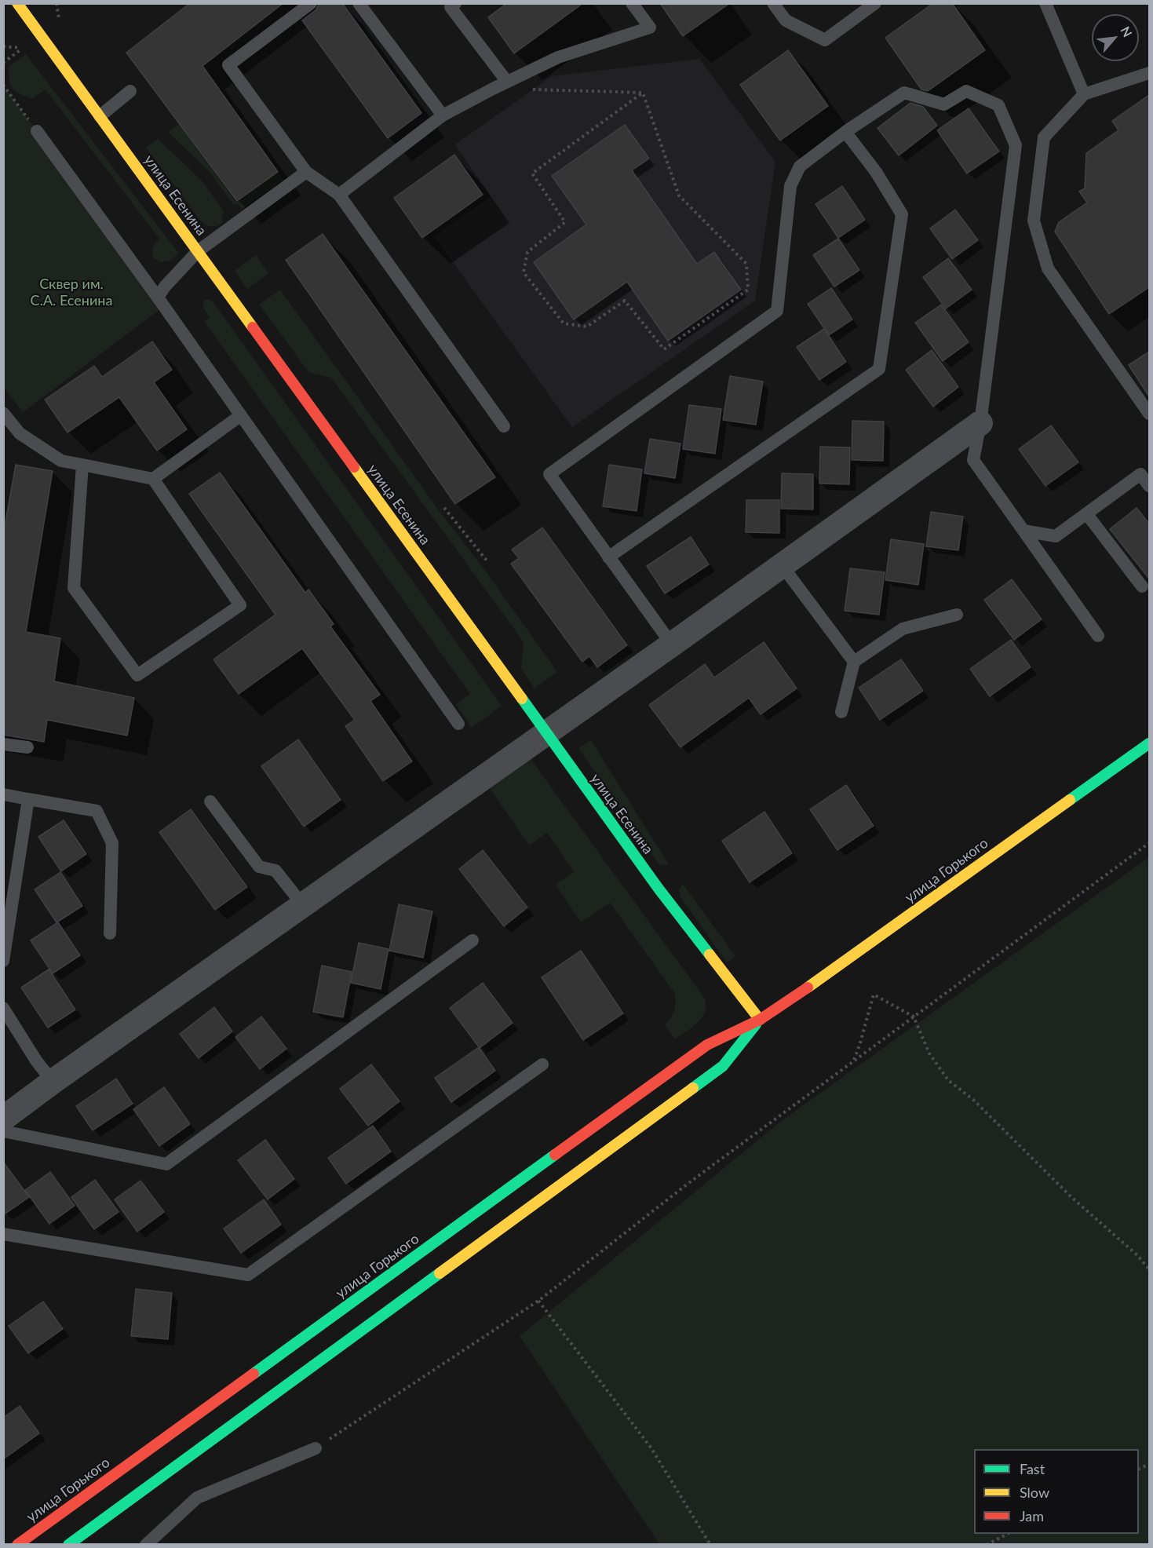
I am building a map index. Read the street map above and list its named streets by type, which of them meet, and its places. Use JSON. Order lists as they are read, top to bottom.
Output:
{
  "streets": {
    "main road": ["улица Есенина", "улица Горького"]
  },
  "crossings": [
    ["улица Есенина", "улица Горького"]
  ],
  "parks": ["Сквер им. С.А. Есенина"],
  "legend": ["Fast", "Slow", "Jam"],
  "north": "top right"
}
